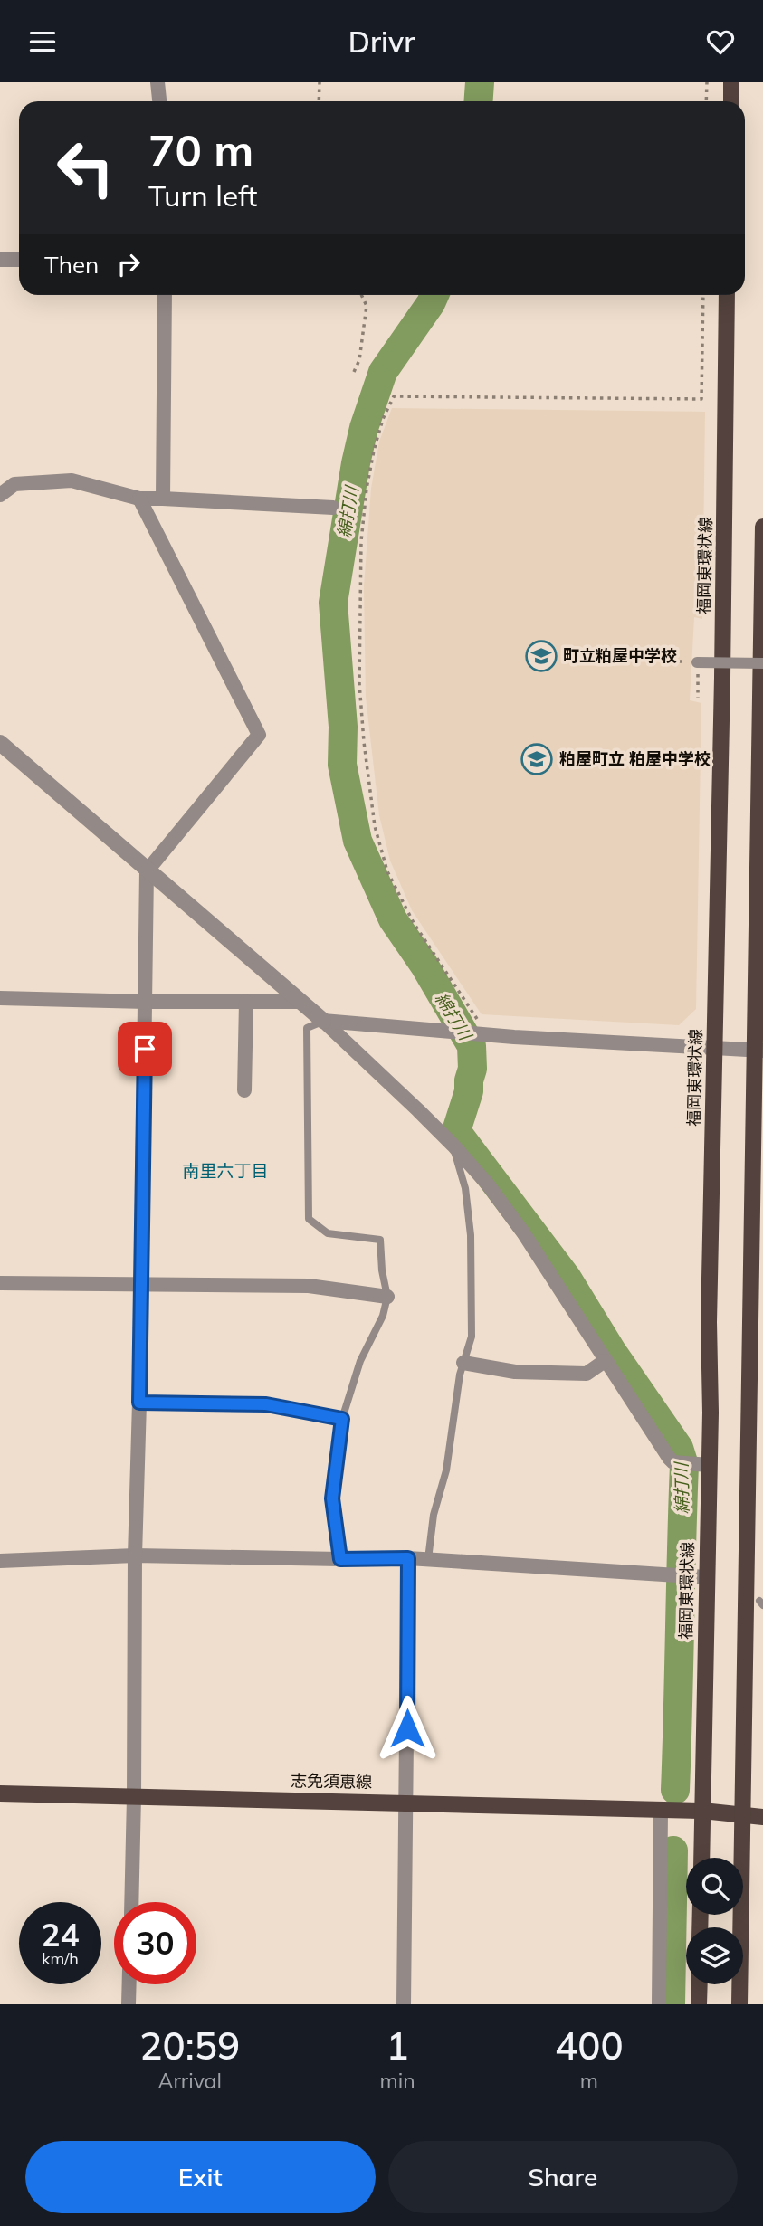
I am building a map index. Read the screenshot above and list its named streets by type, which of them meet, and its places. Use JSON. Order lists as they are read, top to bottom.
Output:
{
  "streets": {
    "main road": ["福岡東環状線", "志免須恵線"]
  },
  "crossings": [
    ["福岡東環状線", "志免須恵線"]
  ],
  "districts": ["南里六丁目"],
  "water": ["綿打川"],
  "places": {
    "school or university": ["町立粕屋中学校", "粕屋町立 粕屋中学校"]
  },
  "page": {
    "header": "Drivr",
    "turn": ["70 m", "Turn left"],
    "then": "Then",
    "speed": "24 km/h",
    "limit": "30",
    "eta": [
      "20:59",
      "Arrival",
      "1",
      "min",
      "400",
      "m"
    ],
    "buttons": ["Exit", "Share"]
  }
}
